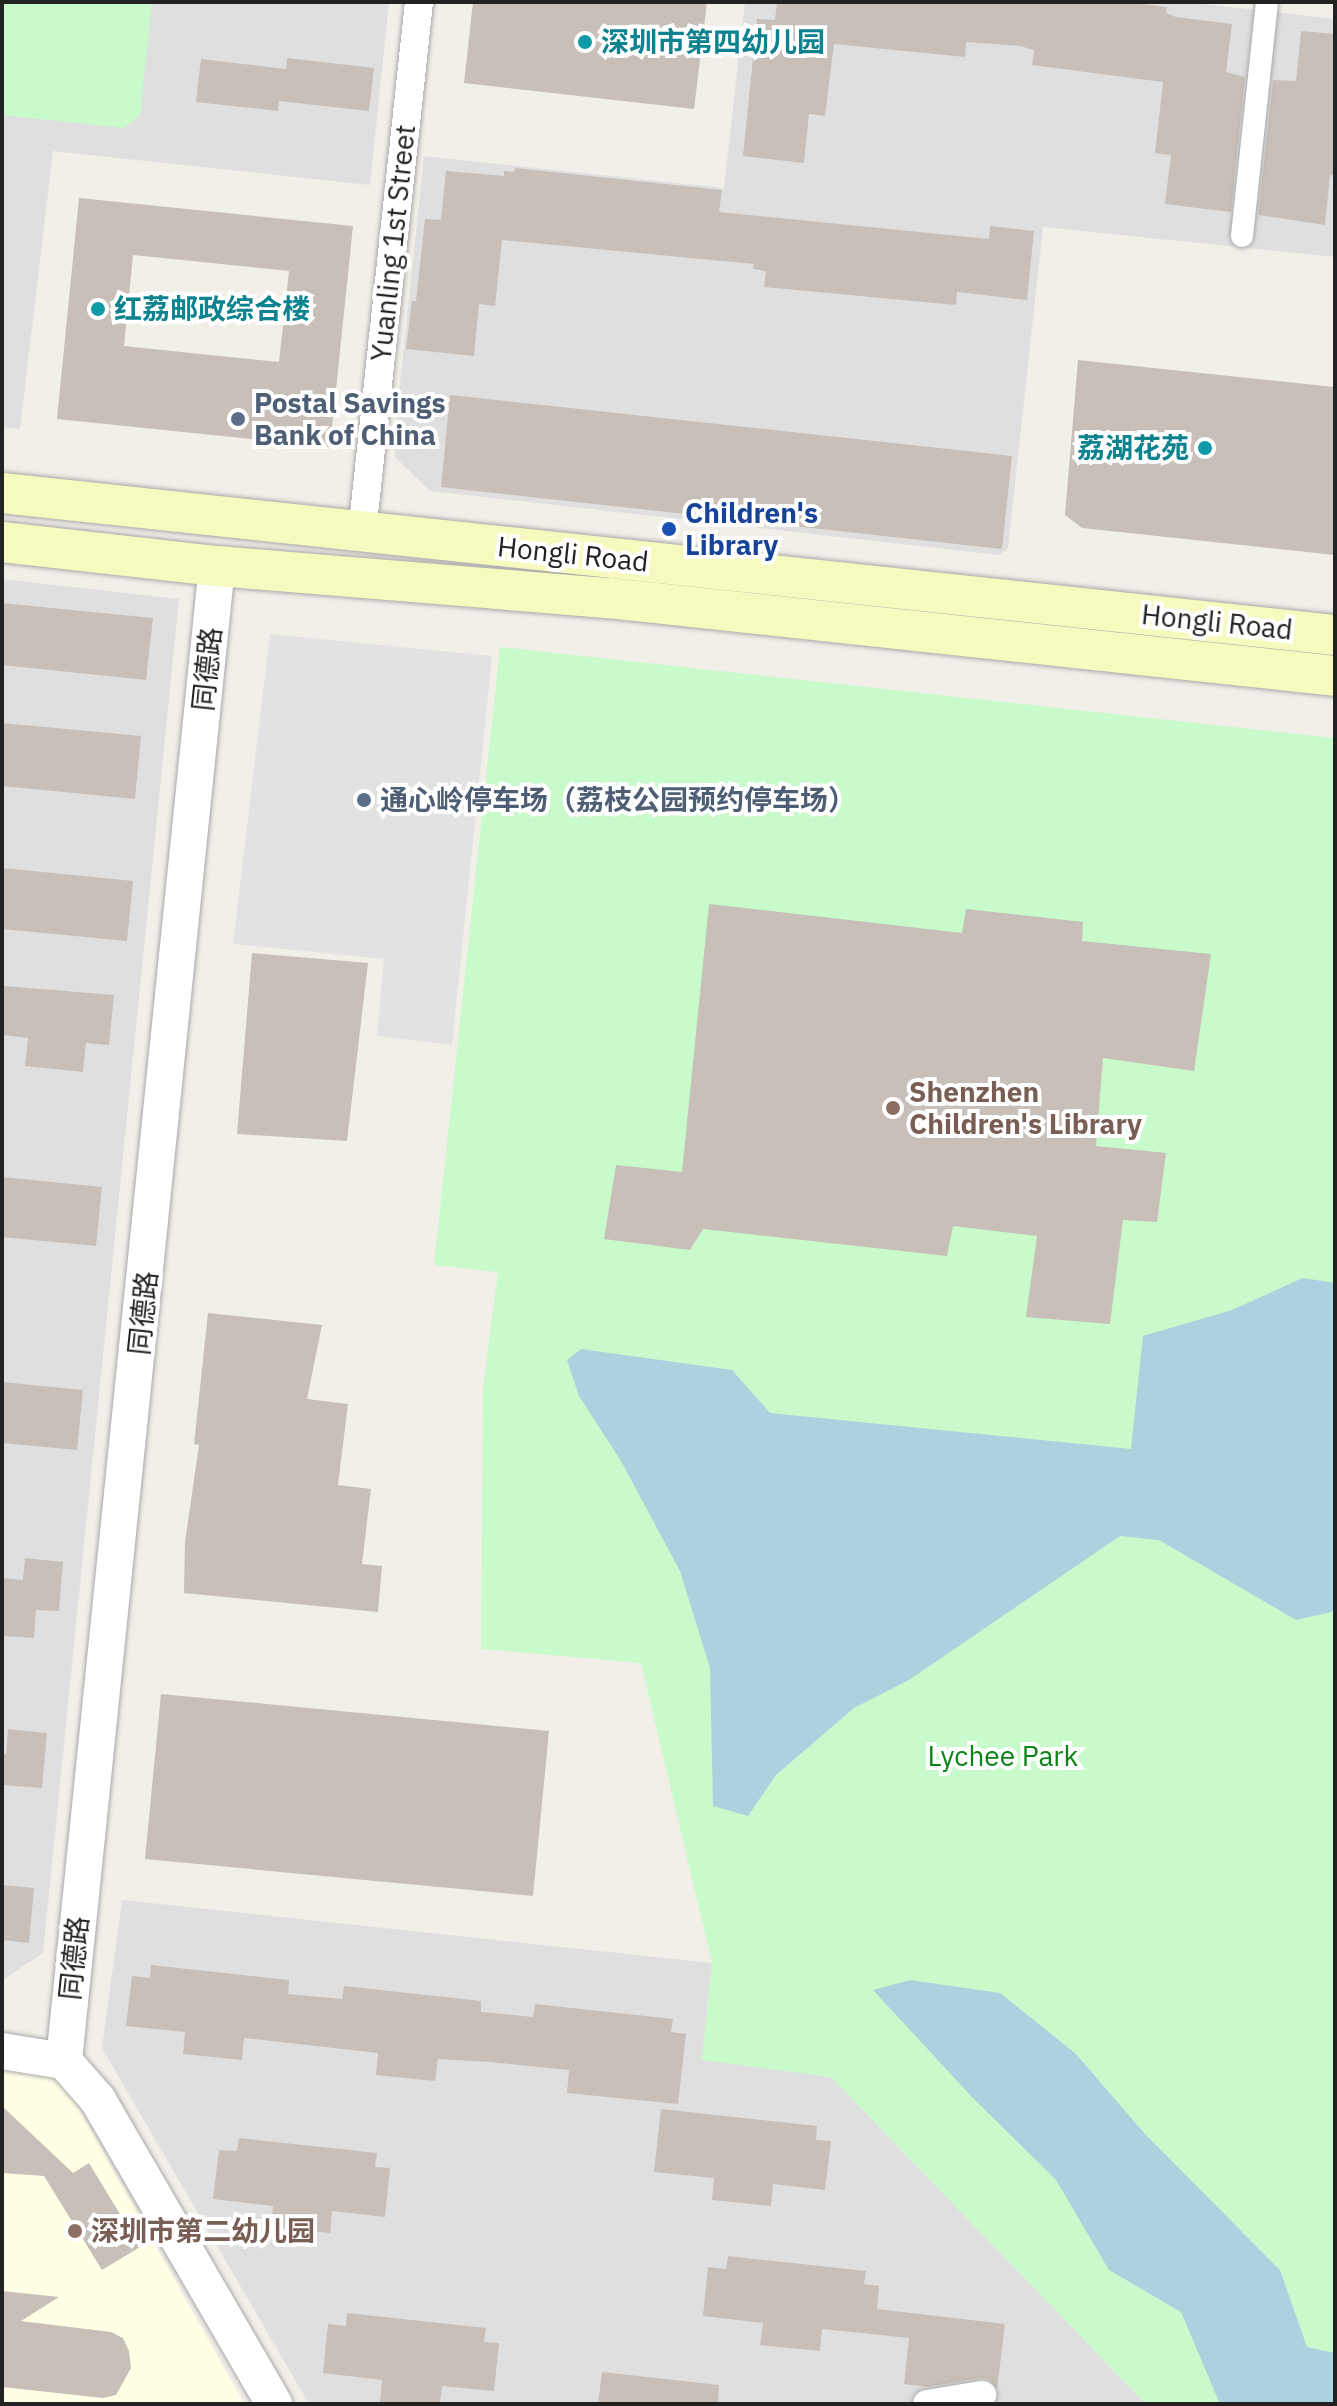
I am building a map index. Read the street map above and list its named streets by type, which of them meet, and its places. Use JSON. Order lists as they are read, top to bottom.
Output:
{
  "streets": {
    "main road": ["Hongli Road"],
    "street": ["Yuanling 1st Street", "同德路"]
  },
  "crossings": [
    ["Yuanling 1st Street", "Hongli Road"],
    ["Hongli Road", "同德路"]
  ],
  "parks": ["Lychee Park"],
  "places": [
    "深圳市第四幼儿园",
    "红荔邮政综合楼",
    "Postal Savings Bank of China",
    "荔湖花苑",
    "Children's Library",
    "通心岭停车场（荔枝公园预约停车场）",
    "Shenzhen Children's Library",
    "深圳市第二幼儿园"
  ]
}
